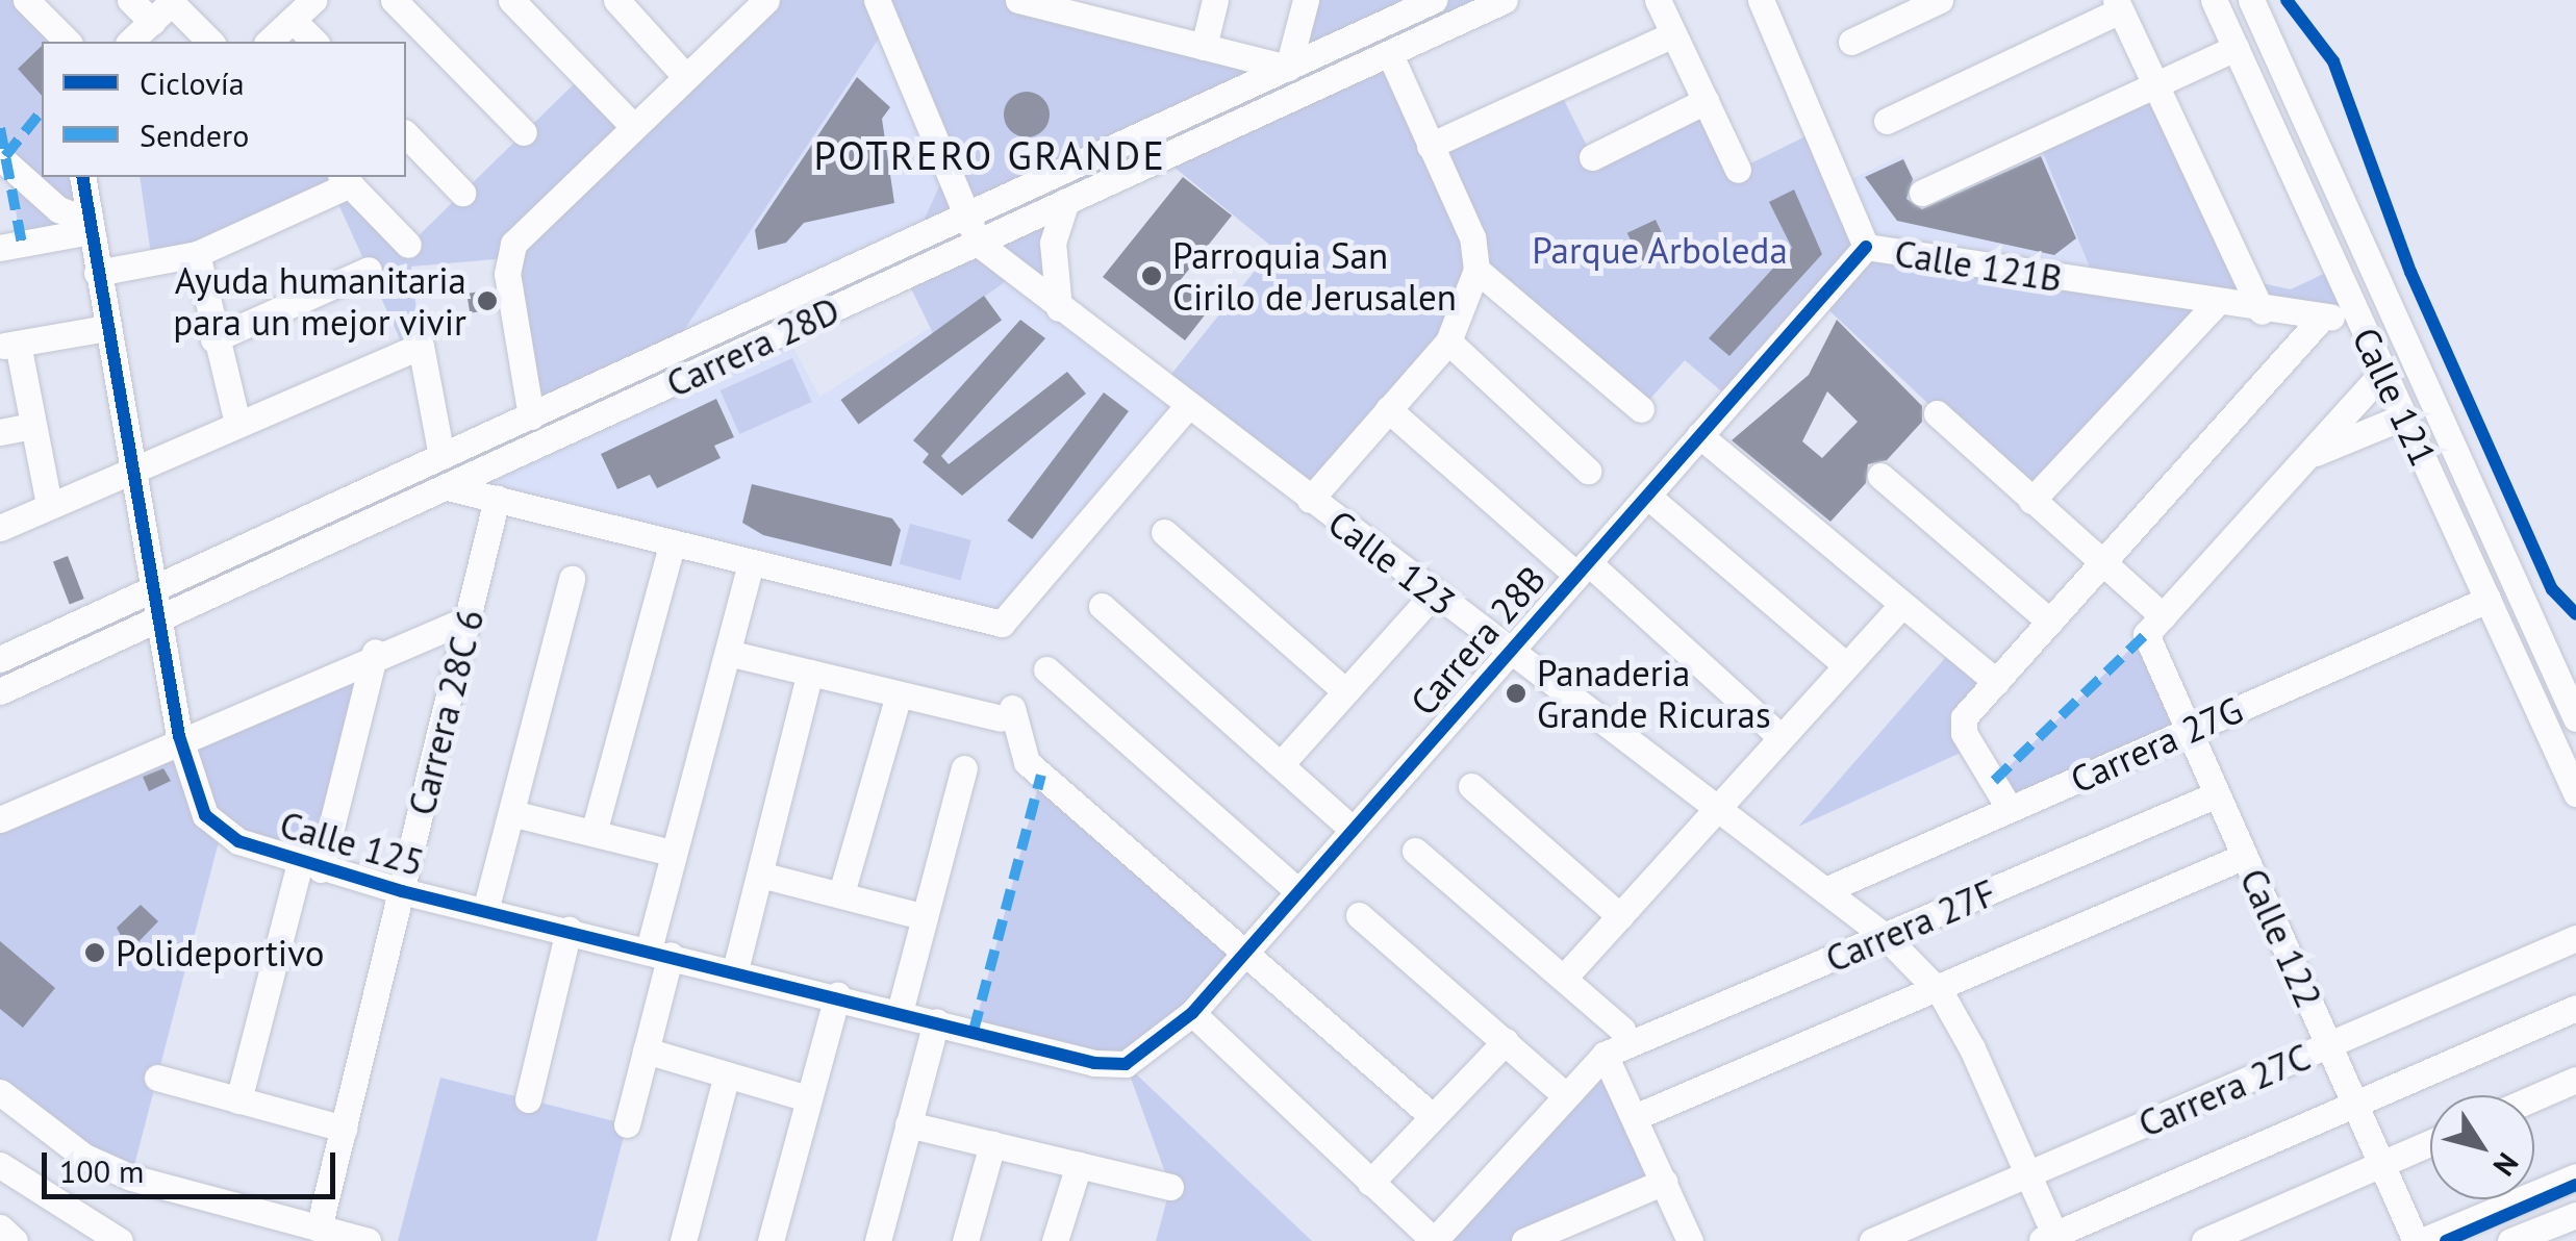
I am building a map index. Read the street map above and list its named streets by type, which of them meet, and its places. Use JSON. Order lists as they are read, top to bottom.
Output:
{
  "streets": {
    "street": [
      "Calle 121B",
      "Carrera 28D",
      "Calle 121",
      "Calle 123",
      "Carrera 28B",
      "Carrera 28C 6",
      "Carrera 27G",
      "Calle 125",
      "Carrera 27F",
      "Calle 122",
      "Carrera 27C"
    ]
  },
  "crossings": [
    ["Calle 121B", "Calle 121"],
    ["Calle 121B", "Carrera 28B"],
    ["Carrera 28D", "Calle 123"],
    ["Carrera 28D", "Calle 125"],
    ["Calle 121", "Carrera 27G"],
    ["Calle 123", "Carrera 28B"],
    ["Calle 123", "Carrera 27G"],
    ["Calle 123", "Carrera 27F"],
    ["Calle 123", "Carrera 27C"],
    ["Carrera 28B", "Calle 125"],
    ["Carrera 28C 6", "Calle 125"],
    ["Carrera 27G", "Calle 122"],
    ["Carrera 27F", "Calle 122"],
    ["Calle 122", "Carrera 27C"]
  ],
  "districts": ["POTRERO GRANDE"],
  "parks": ["Parque Arboleda"],
  "places": [
    "Parroquia San Cirilo de Jerusalen",
    "Ayuda humanitaria para un mejor vivir",
    "Panaderia Grande Ricuras",
    "Polideportivo"
  ],
  "legend": ["Ciclovía", "Sendero"],
  "scale_bar": "100 m",
  "north": "bottom right"
}
